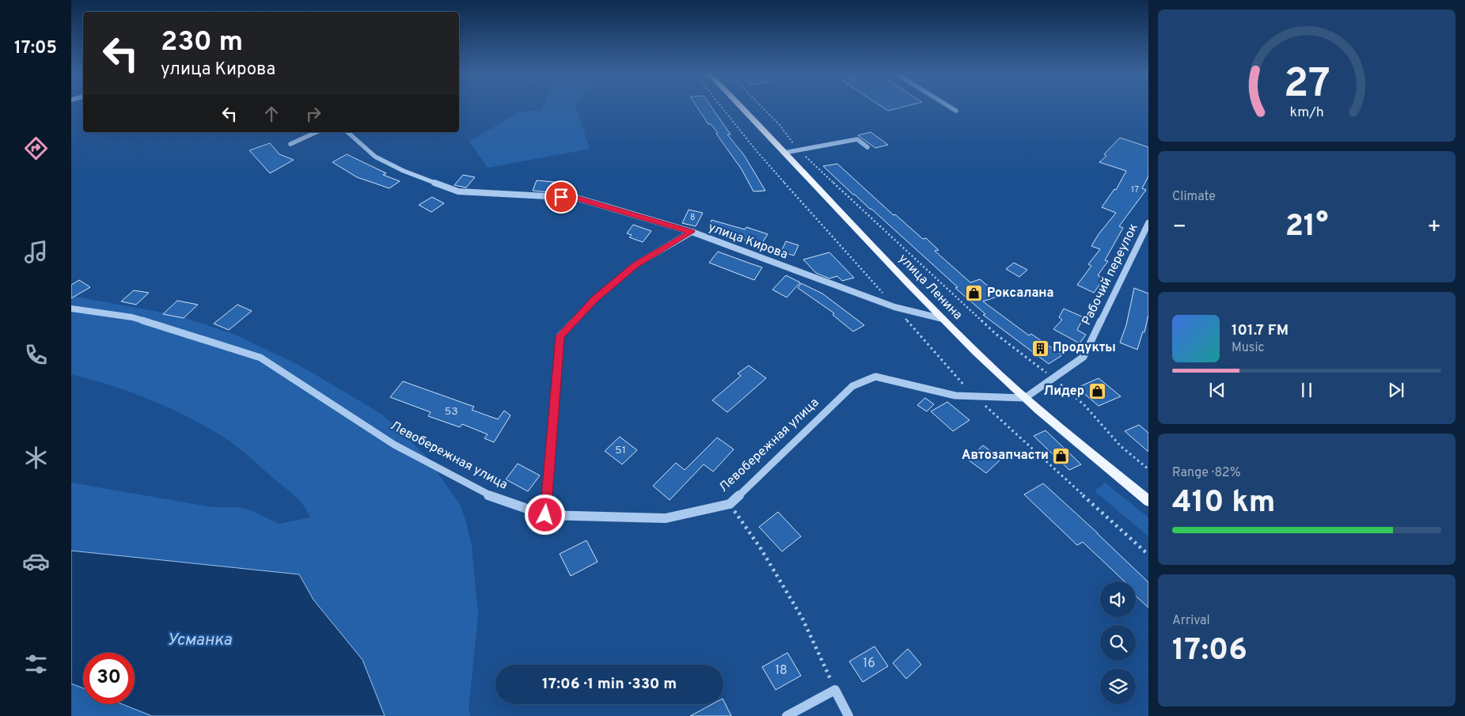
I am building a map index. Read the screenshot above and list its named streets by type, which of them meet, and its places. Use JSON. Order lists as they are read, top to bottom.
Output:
{
  "streets": {
    "main road": ["улица Ленина"],
    "street": ["улица Кирова", "Рабочий переулок", "Левобережная улица"]
  },
  "crossings": [
    ["улица Кирова", "улица Ленина"],
    ["Рабочий переулок", "улица Ленина"],
    ["Рабочий переулок", "Левобережная улица"],
    ["улица Ленина", "Левобережная улица"]
  ],
  "water": ["Усманка"],
  "places": {
    "shop": ["Роксалана", "Лидер", "Автозапчасти"],
    "building": ["Продукты"]
  },
  "house_numbers": [
    "17",
    "8",
    "53",
    "51",
    "16",
    "18"
  ],
  "page": {
    "tabs": "17:05",
    "turn": ["230 m", "улица Кирова"],
    "tile": [
      "Climate",
      ["Range · 82%", "410 km"],
      ["Arrival", "17:06"]
    ],
    "heat": ["−", "21°", "+"],
    "song": ["101.7 FM", "Music"],
    "limit": "30",
    "trip": "17:06 · 1 min · 330 m",
    "gauge": ["27", "km/h"]
  }
}
